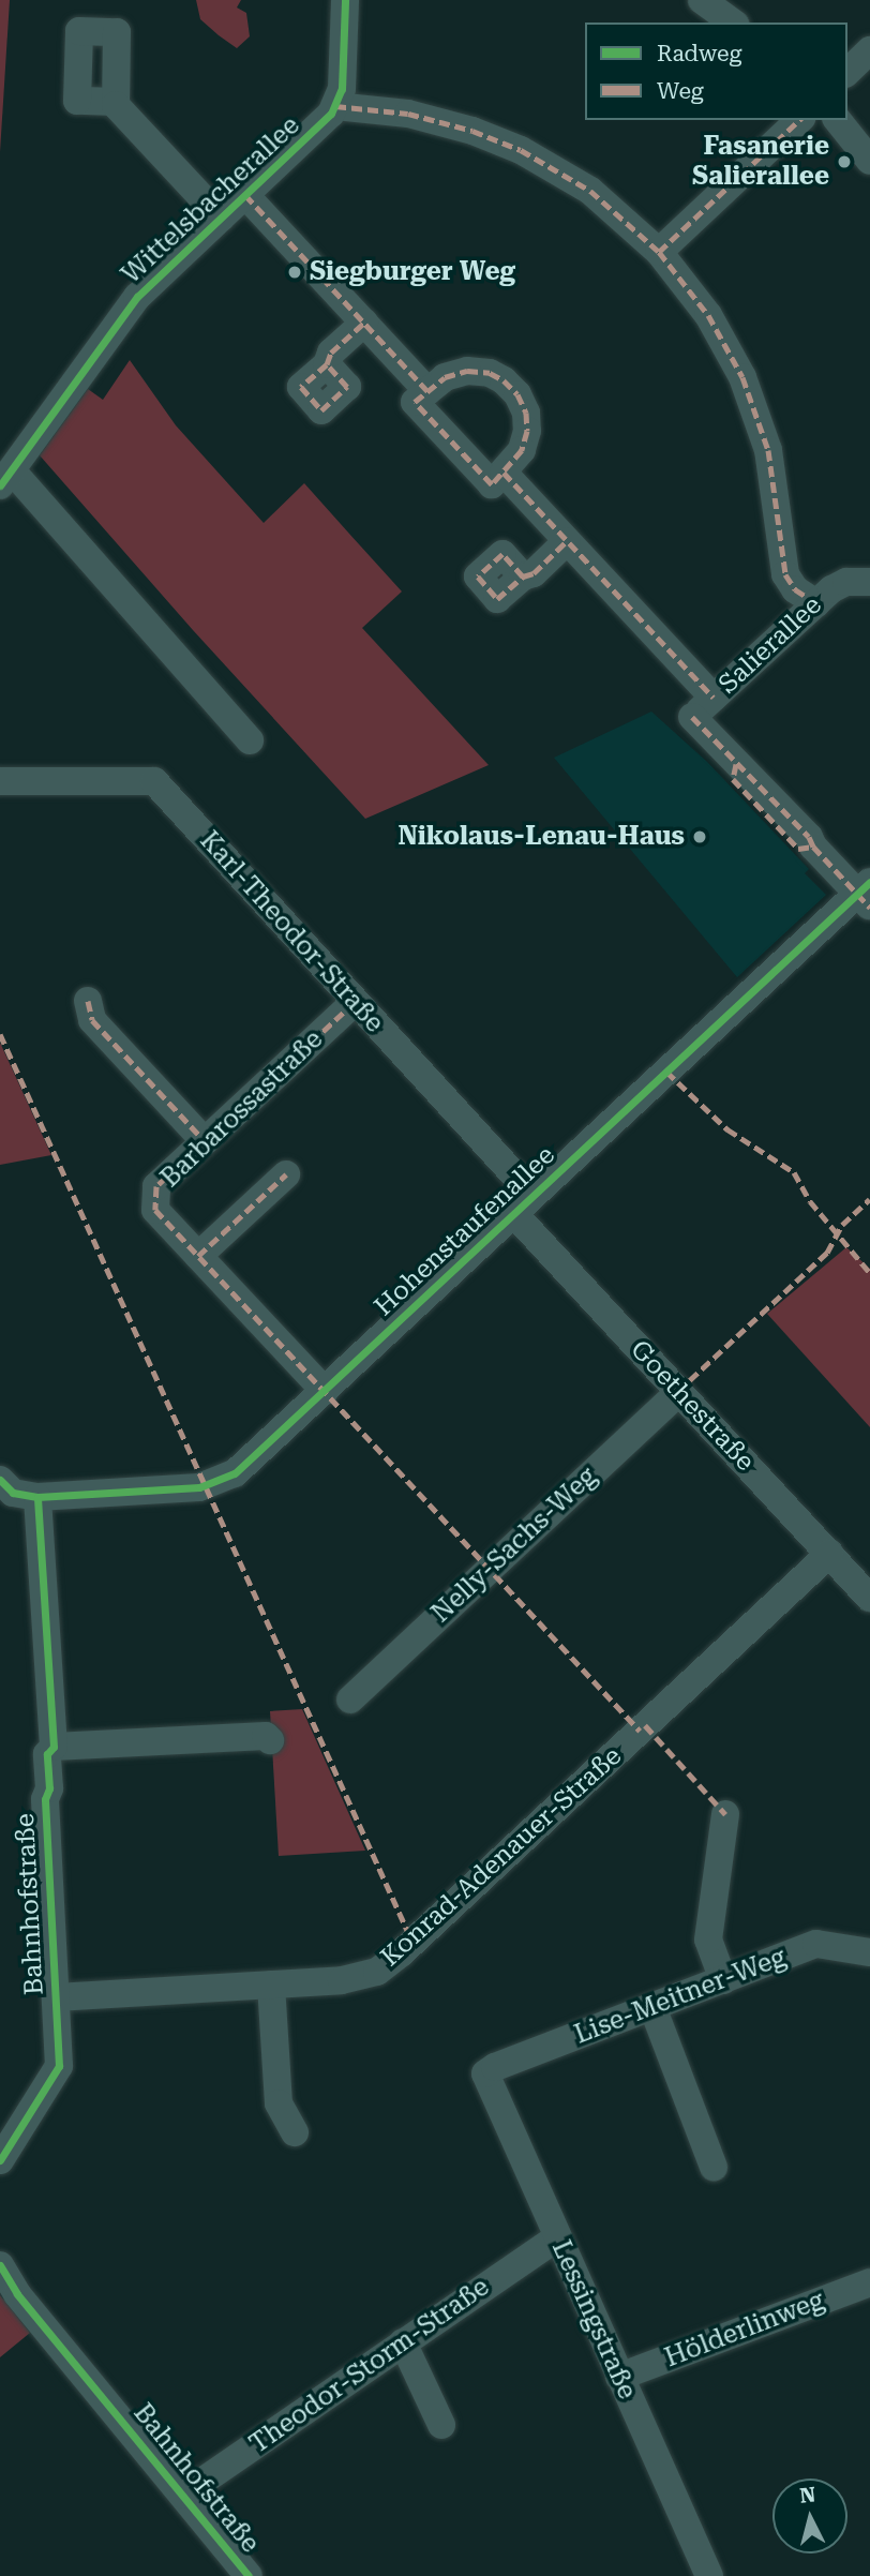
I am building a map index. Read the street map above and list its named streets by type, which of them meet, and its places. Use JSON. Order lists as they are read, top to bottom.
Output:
{
  "streets": {
    "street": [
      "Wittelsbacherallee",
      "Salierallee",
      "Karl-Theodor-Straße",
      "Barbarossastraße",
      "Hohenstaufenallee",
      "Goethestraße",
      "Nelly-Sachs-Weg",
      "Konrad-Adenauer-Straße",
      "Bahnhofstraße",
      "Lise-Meitner-Weg",
      "Lessingstraße",
      "Hölderlinweg",
      "Theodor-Storm-Straße"
    ]
  },
  "crossings": [
    ["Salierallee", "Hohenstaufenallee"],
    ["Karl-Theodor-Straße", "Barbarossastraße"],
    ["Karl-Theodor-Straße", "Hohenstaufenallee"],
    ["Karl-Theodor-Straße", "Goethestraße"],
    ["Barbarossastraße", "Hohenstaufenallee"],
    ["Hohenstaufenallee", "Goethestraße"],
    ["Hohenstaufenallee", "Bahnhofstraße"],
    ["Goethestraße", "Nelly-Sachs-Weg"],
    ["Goethestraße", "Konrad-Adenauer-Straße"],
    ["Konrad-Adenauer-Straße", "Bahnhofstraße"],
    ["Bahnhofstraße", "Theodor-Storm-Straße"],
    ["Lise-Meitner-Weg", "Lessingstraße"],
    ["Lessingstraße", "Hölderlinweg"],
    ["Lessingstraße", "Theodor-Storm-Straße"]
  ],
  "places": ["Fasanerie Salierallee", "Siegburger Weg", "Nikolaus-Lenau-Haus"],
  "legend": ["Radweg", "Weg"],
  "north": "top"
}
